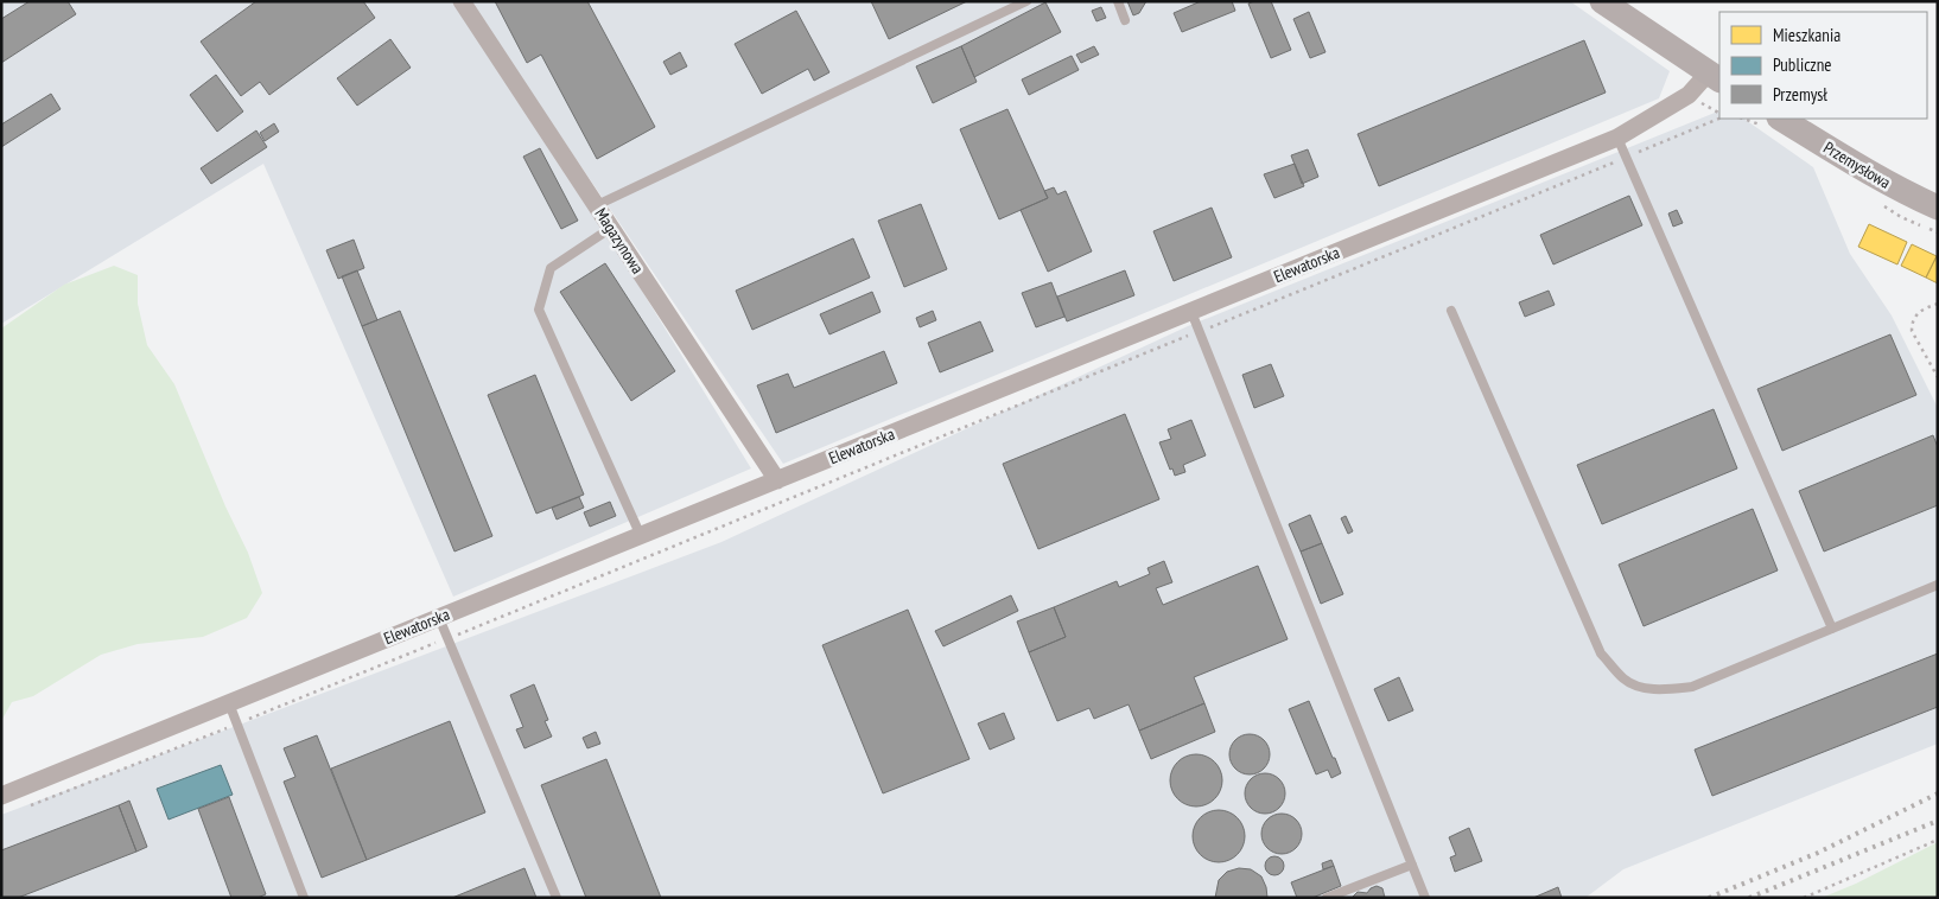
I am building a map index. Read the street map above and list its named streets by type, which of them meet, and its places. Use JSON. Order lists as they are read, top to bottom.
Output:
{
  "streets": {
    "street": ["Przemysłowa", "Magazynowa", "Elewatorska"]
  },
  "crossings": [
    ["Magazynowa", "Elewatorska"]
  ],
  "legend": ["Mieszkania", "Publiczne", "Przemysł"]
}
